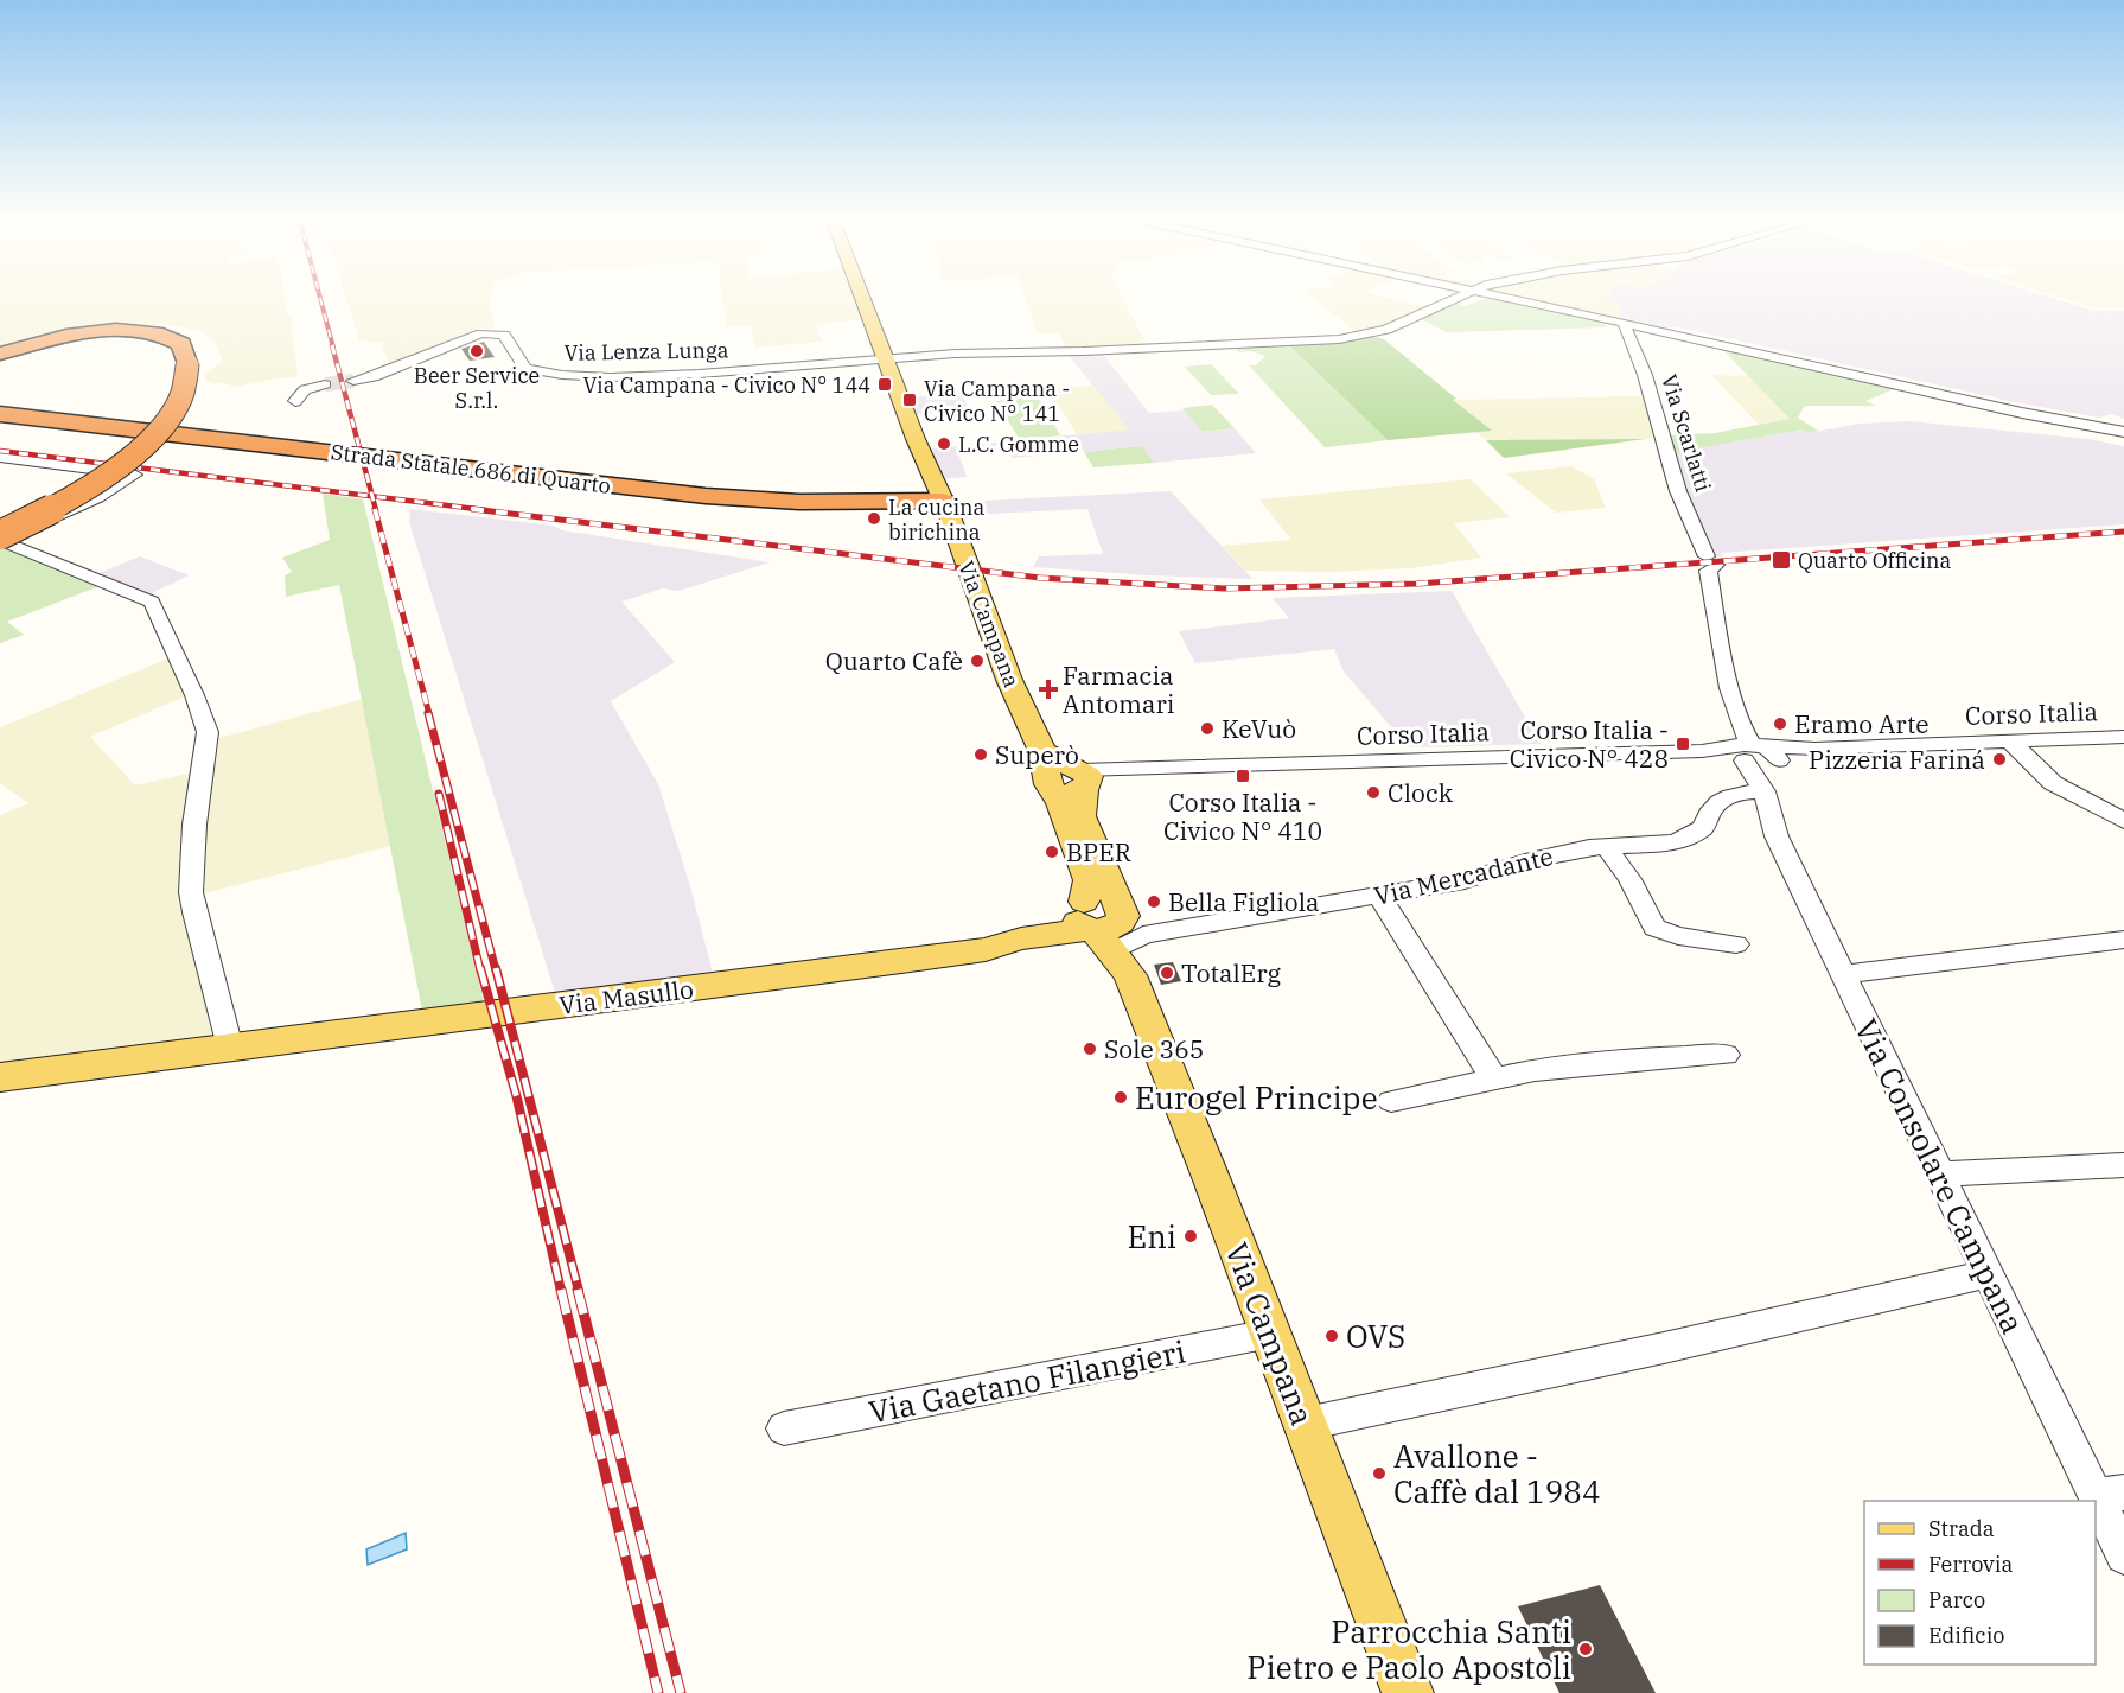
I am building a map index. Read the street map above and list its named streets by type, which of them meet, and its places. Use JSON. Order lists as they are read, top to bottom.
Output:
{
  "streets": {
    "highway": ["Strada Statale 686 di Quarto"],
    "main road": ["Via Campana", "Via Masullo"],
    "street": [
      "Via Lenza Lunga",
      "Via Scarlatti",
      "Corso Italia",
      "Via Mercadante",
      "Via Consolare Campana",
      "Via Gaetano Filangieri"
    ]
  },
  "crossings": [
    ["Via Lenza Lunga", "Via Campana"],
    ["Via Scarlatti", "Corso Italia"],
    ["Via Scarlatti", "Via Consolare Campana"],
    ["Strada Statale 686 di Quarto", "Via Campana"],
    ["Via Campana", "Corso Italia"],
    ["Via Campana", "Via Mercadante"],
    ["Via Campana", "Via Masullo"],
    ["Via Campana", "Via Gaetano Filangieri"],
    ["Corso Italia", "Via Consolare Campana"],
    ["Via Mercadante", "Via Masullo"],
    ["Via Mercadante", "Via Consolare Campana"]
  ],
  "places": {
    "other": [
      "Beer Service S.r.l.",
      "L.C. Gomme",
      "La cucina birichina",
      "Quarto Cafè",
      "Eramo Arte",
      "KeVuò",
      "Superò",
      "Pizzeria Fariná",
      "Clock",
      "BPER",
      "Bella Figliola",
      "TotalErg",
      "Sole 365",
      "Eurogel Principe",
      "Eni",
      "OVS",
      "Avallone - Caffè dal 1984",
      "Parrocchia Santi Pietro e Paolo Apostoli"
    ],
    "transit": [
      "Via Campana - Civico N° 144",
      "Via Campana - Civico N° 141",
      "Quarto Officina",
      "Corso Italia - Civico N° 428",
      "Corso Italia - Civico N° 410"
    ],
    "health": ["Farmacia Antomari"]
  },
  "legend": [
    "Strada",
    "Ferrovia",
    "Parco",
    "Edificio"
  ]
}
